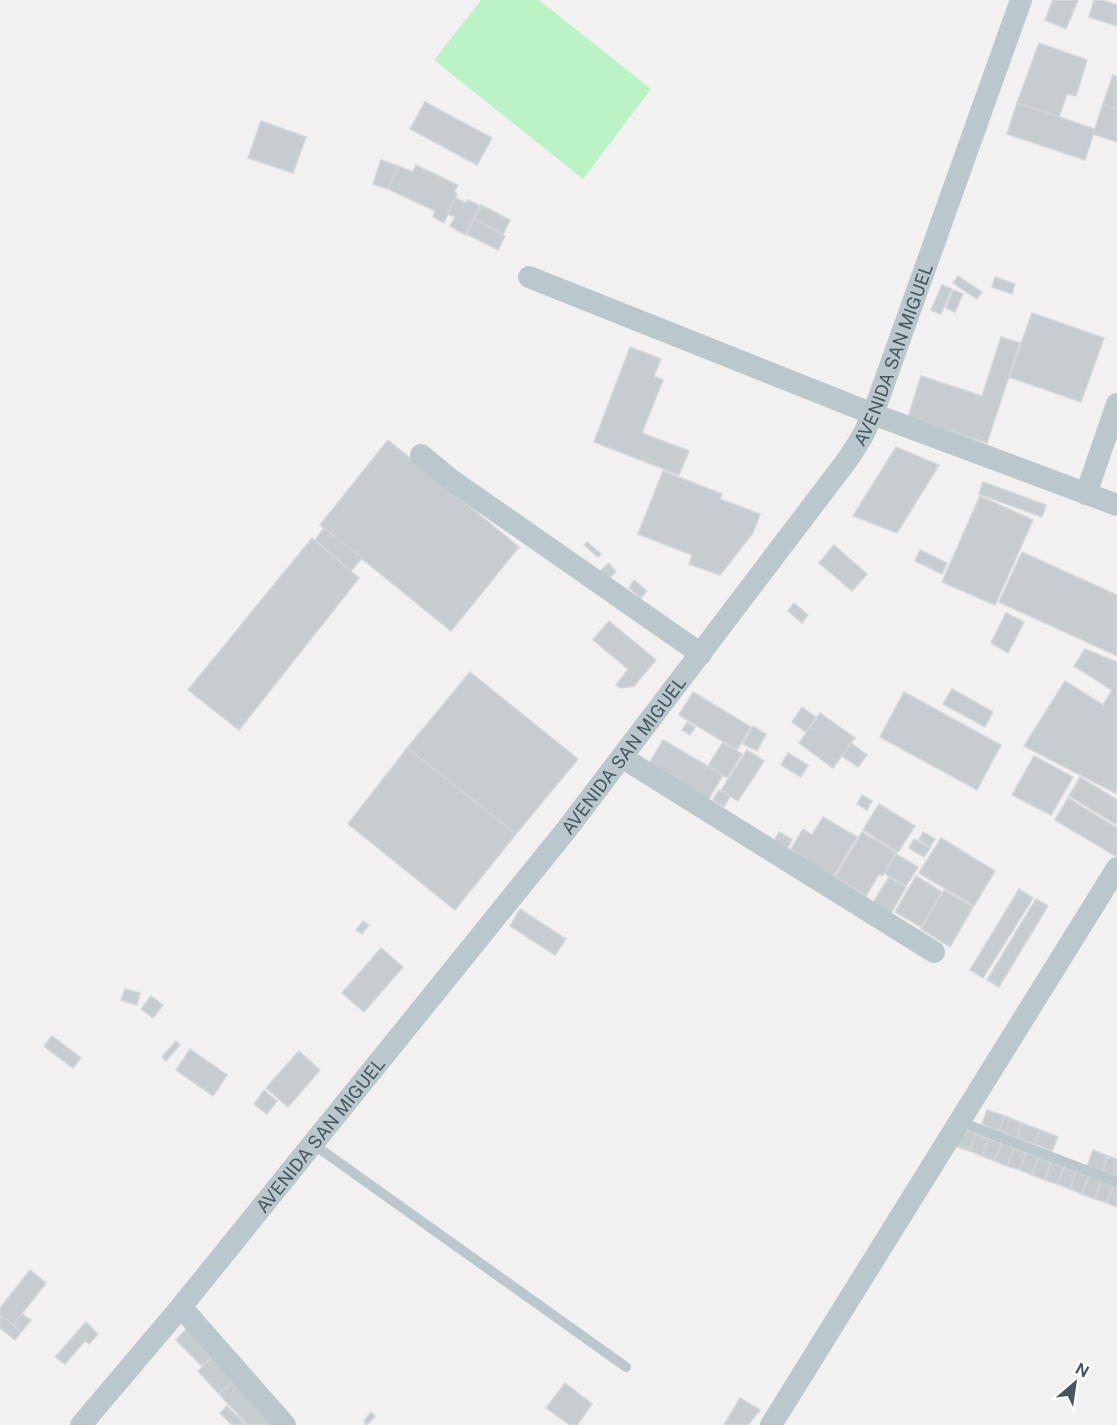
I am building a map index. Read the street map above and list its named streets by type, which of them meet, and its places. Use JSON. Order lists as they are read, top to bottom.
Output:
{
  "streets": {
    "street": ["AVENIDA SAN MIGUEL"]
  },
  "north": "top right"
}
